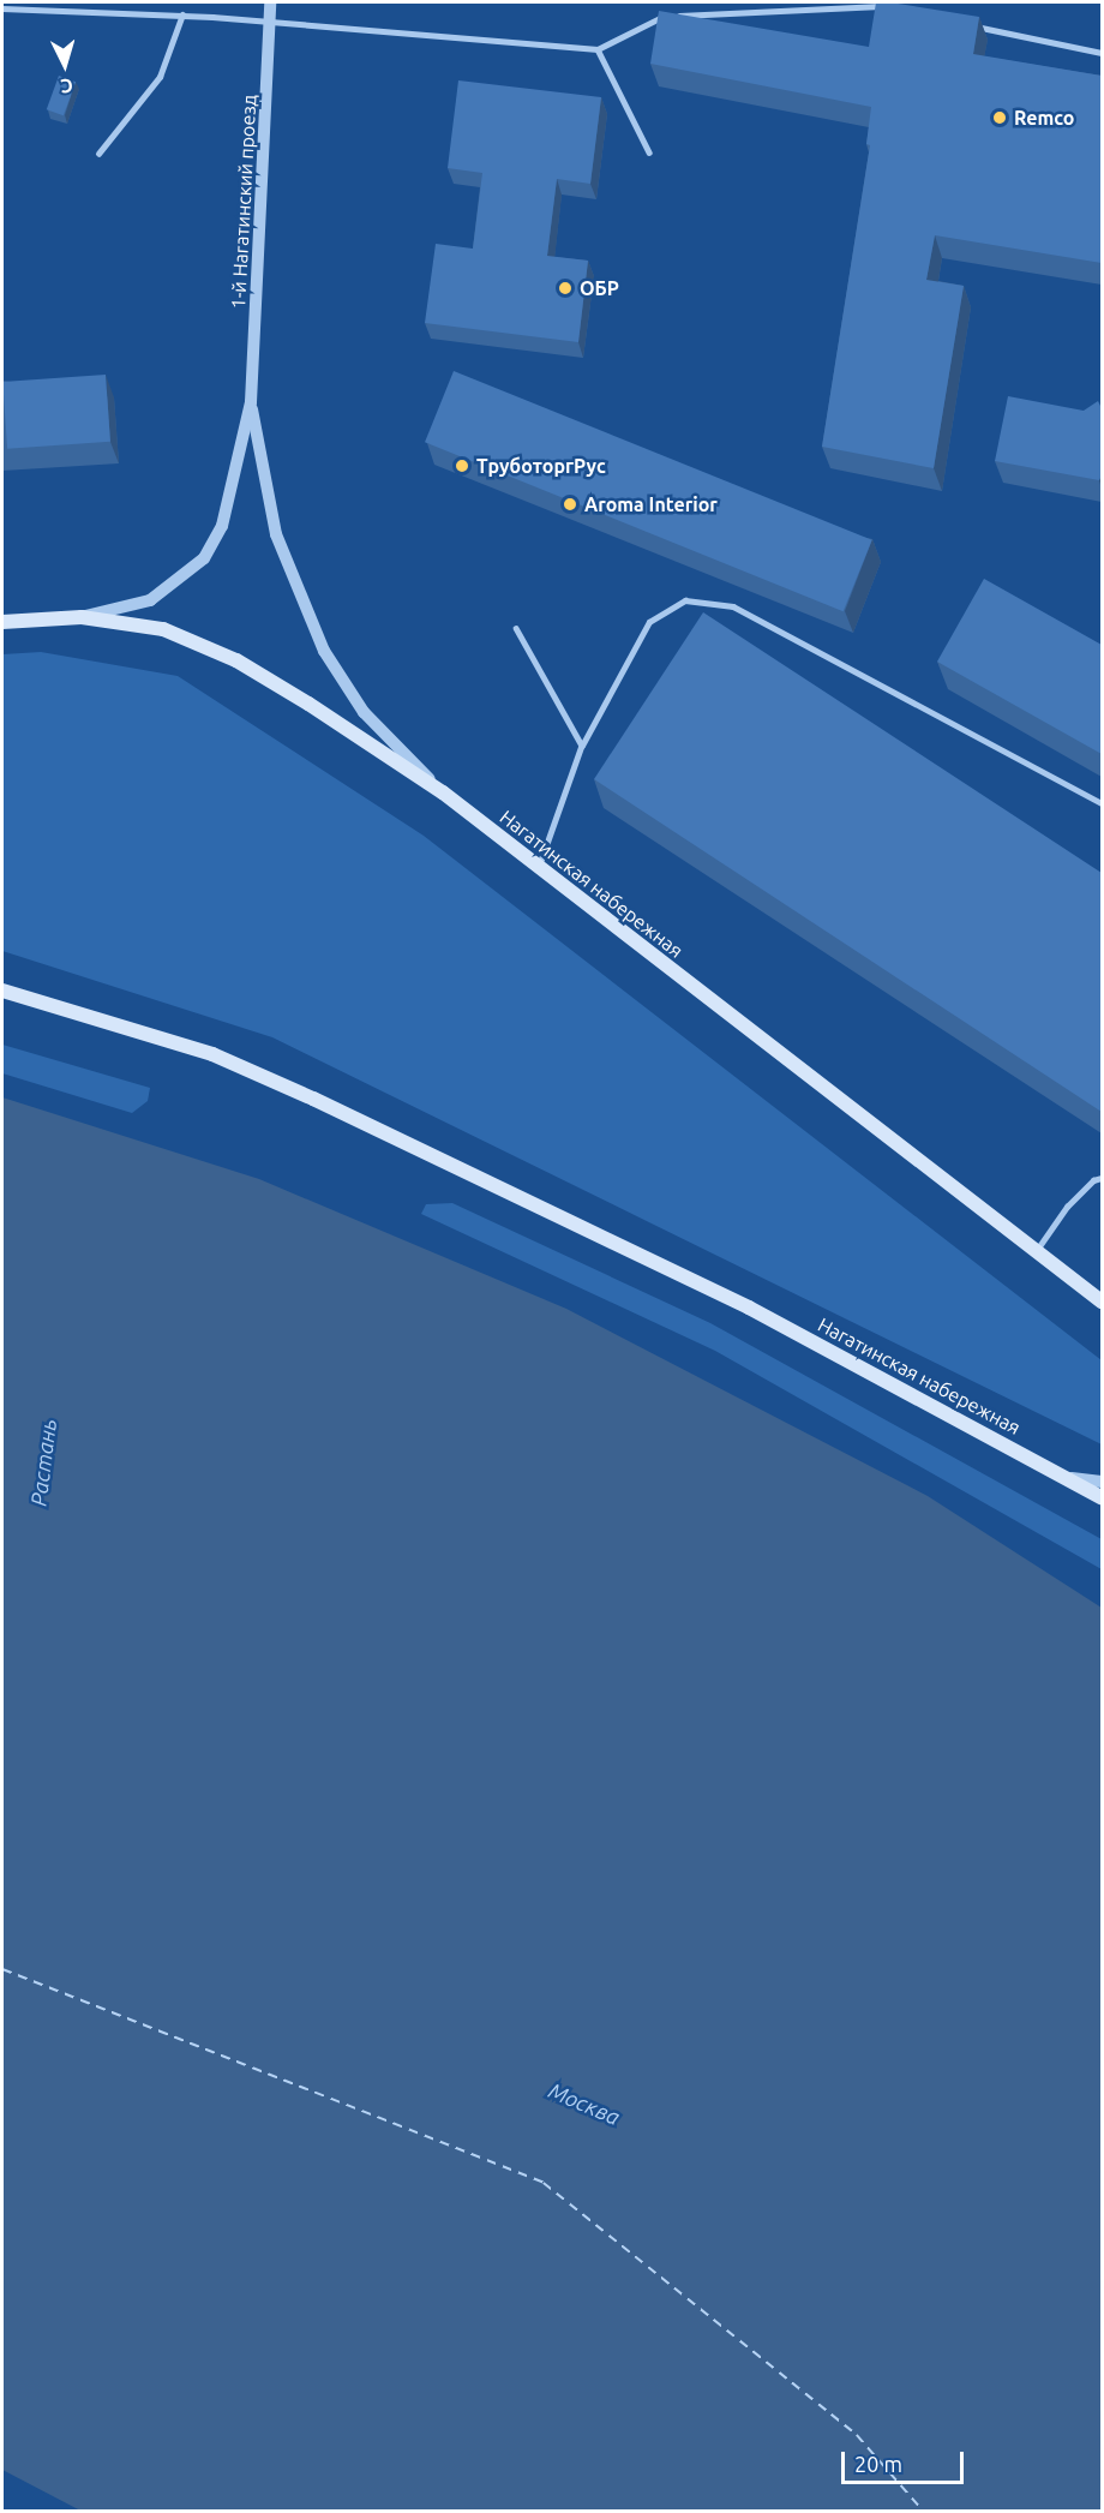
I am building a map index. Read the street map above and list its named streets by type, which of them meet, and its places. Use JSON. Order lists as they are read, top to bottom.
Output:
{
  "streets": {
    "main road": ["Нагатинская набережная"],
    "street": ["1-й Нагатинский проезд"]
  },
  "water": ["Растань", "Москва"],
  "places": [
    "Remco",
    "ОБР",
    "ТруботоргРус",
    "Aroma Interior"
  ],
  "scale_bar": "20 m",
  "north": "bottom"
}
